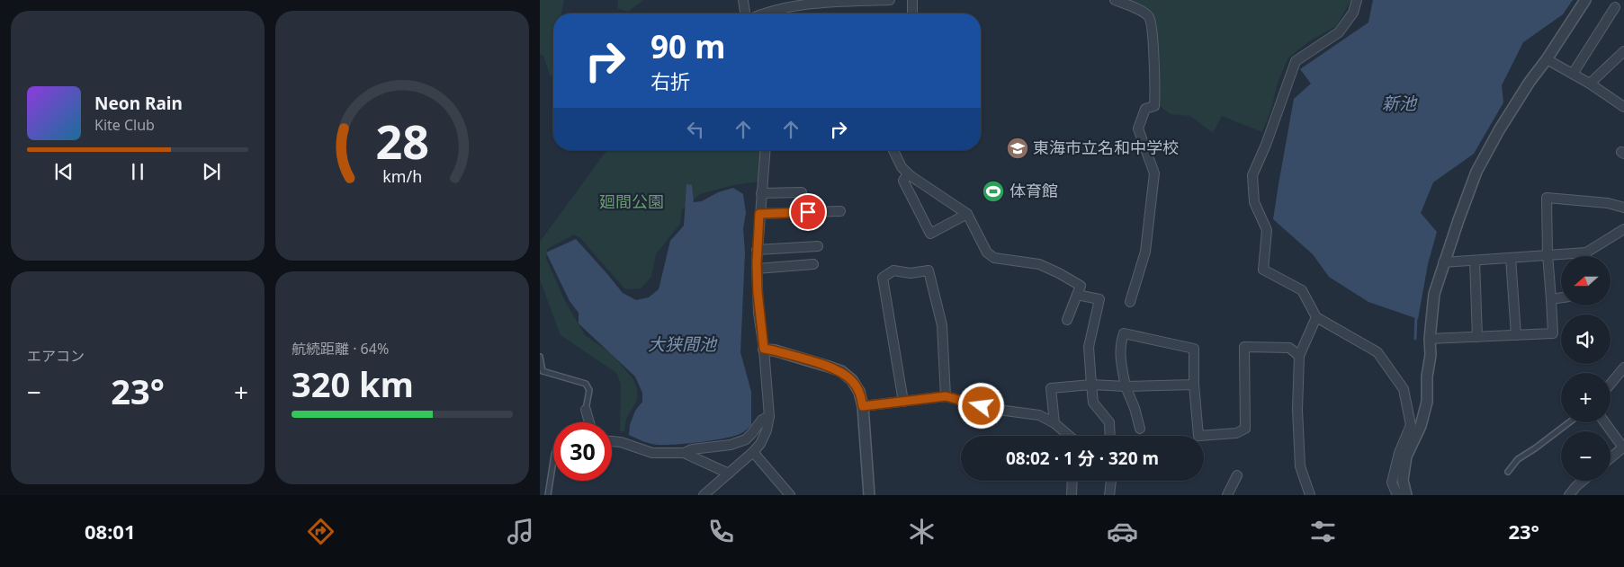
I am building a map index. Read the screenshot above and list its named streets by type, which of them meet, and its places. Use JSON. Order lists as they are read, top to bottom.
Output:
{
  "water": ["新池", "大狭間池"],
  "parks": ["廻間公園"],
  "places": {
    "school or university": ["東海市立名和中学校"],
    "sports": ["体育館"]
  },
  "north": "left",
  "page": {
    "turn": ["90 m", "右折"],
    "song": ["Neon Rain", "Kite Club"],
    "map_buttons": ["+", "−"],
    "tile": [
      "エアコン",
      ["航続距離 · 64%", "320 km"]
    ],
    "heat": ["−", "23°", "+"],
    "limit": "30",
    "trip": "08:02 · 1 分 · 320 m",
    "tabs": ["08:01", "23°"],
    "gauge": ["28", "km/h"]
  }
}
